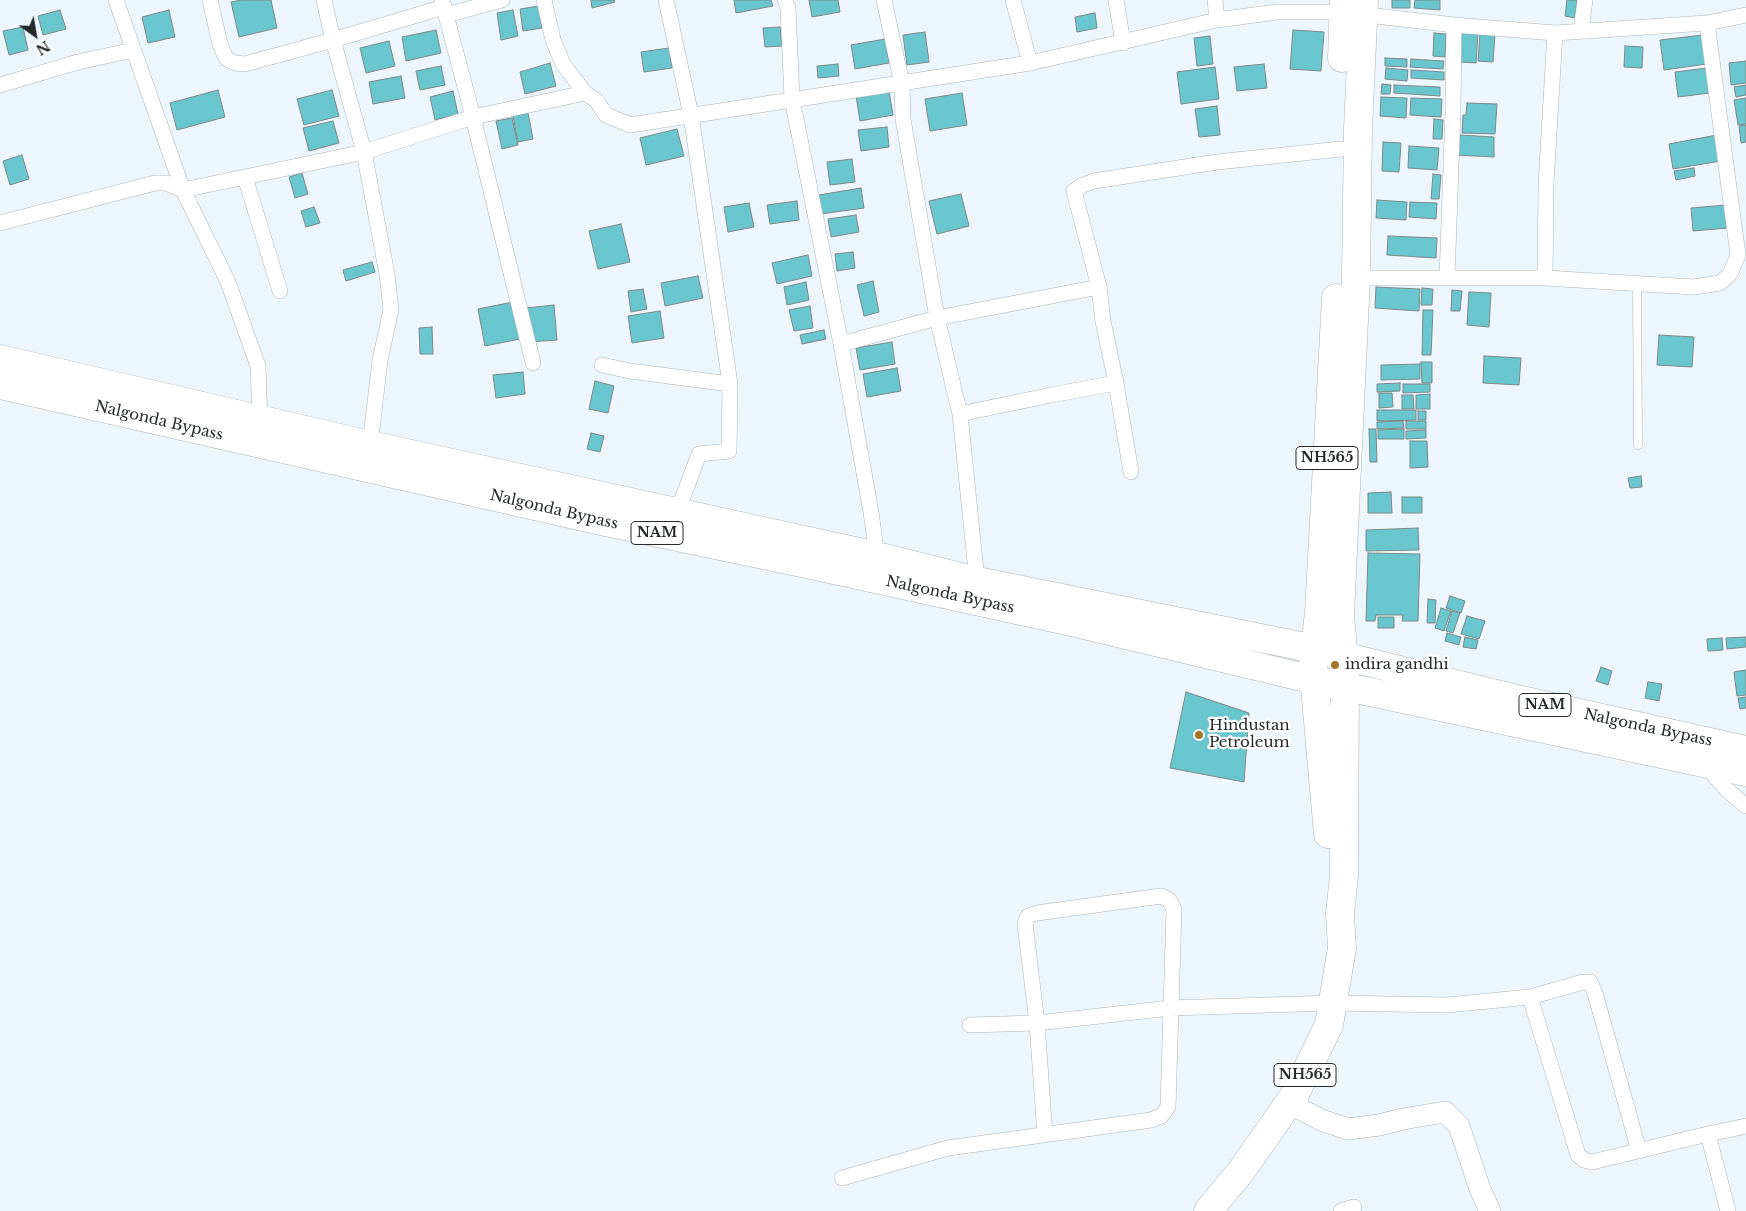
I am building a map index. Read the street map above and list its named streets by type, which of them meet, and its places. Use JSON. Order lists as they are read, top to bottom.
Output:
{
  "streets": {
    "highway": ["Nalgonda Bypass", "NH565", "NAM"]
  },
  "crossings": [
    ["Nalgonda Bypass", "NH565"],
    ["Nalgonda Bypass", "NAM"],
    ["NH565", "NAM"]
  ],
  "places": ["indira gandhi", "Hindustan Petroleum"],
  "north": "bottom right"
}
